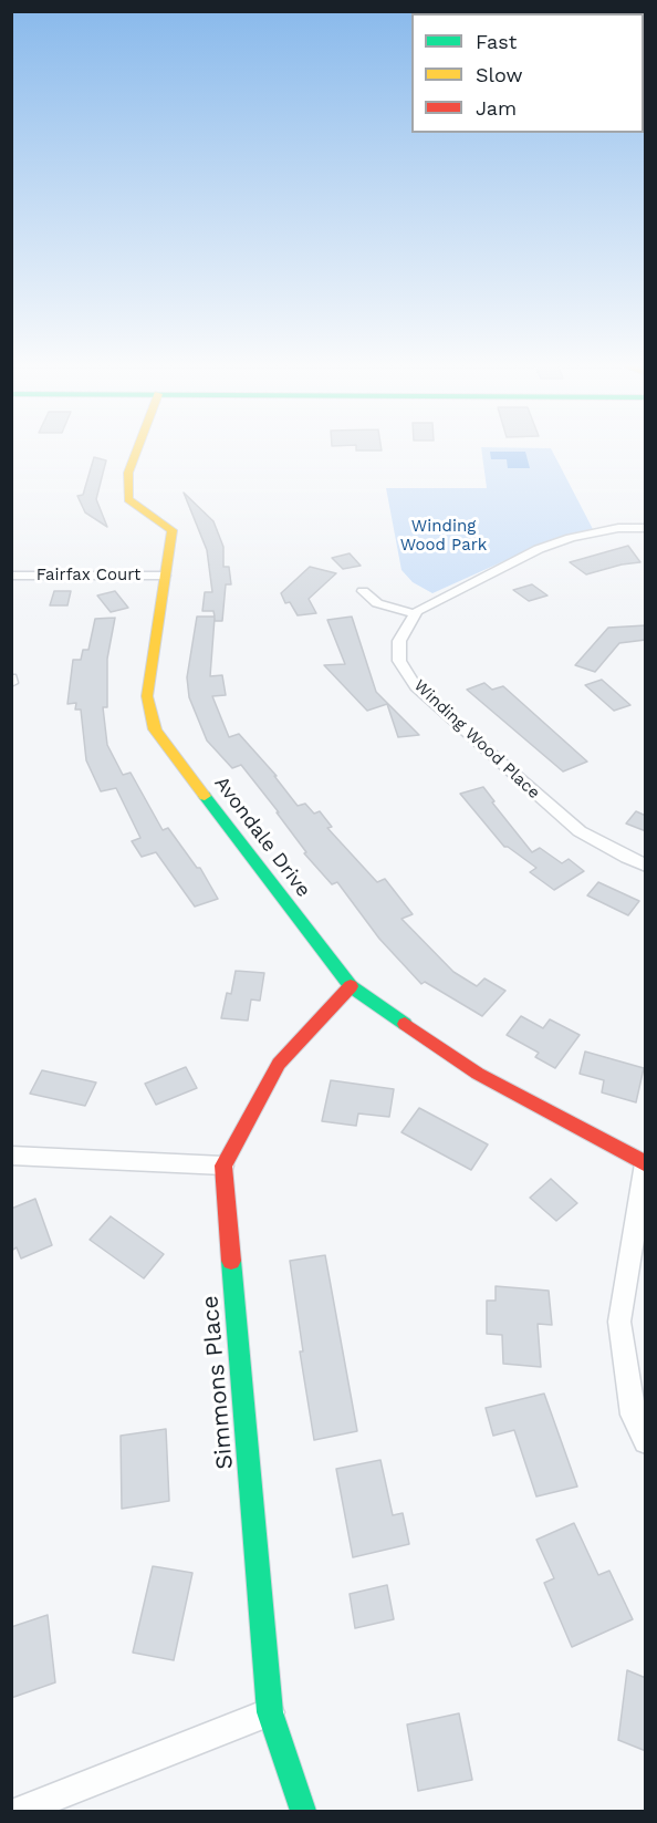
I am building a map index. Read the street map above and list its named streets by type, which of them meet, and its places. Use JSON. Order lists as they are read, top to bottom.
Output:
{
  "streets": {
    "street": [
      "Fairfax Court",
      "Winding Wood Place",
      "Avondale Drive",
      "Simmons Place"
    ]
  },
  "crossings": [
    ["Fairfax Court", "Avondale Drive"]
  ],
  "parks": ["Winding Wood Park"],
  "legend": ["Fast", "Slow", "Jam"]
}
